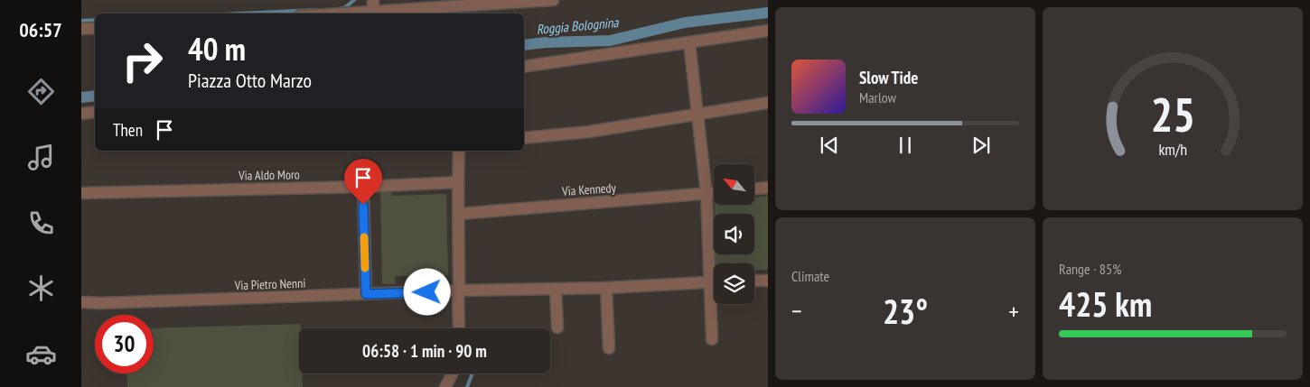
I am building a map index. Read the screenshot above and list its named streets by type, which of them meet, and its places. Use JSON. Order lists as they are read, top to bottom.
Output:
{
  "streets": {
    "street": ["Via Aldo Moro", "Via Kennedy", "Via Pietro Nenni"]
  },
  "water": ["Roggia Bolognina"],
  "north": "top left",
  "page": {
    "tabs": "06:57",
    "turn": ["40 m", "Piazza Otto Marzo"],
    "song": ["Slow Tide", "Marlow"],
    "then": "Then",
    "tile": [
      "Climate",
      ["Range · 85%", "425 km"]
    ],
    "heat": ["−", "23°", "+"],
    "limit": "30",
    "trip": "06:58 · 1 min · 90 m",
    "gauge": ["25", "km/h"]
  }
}
